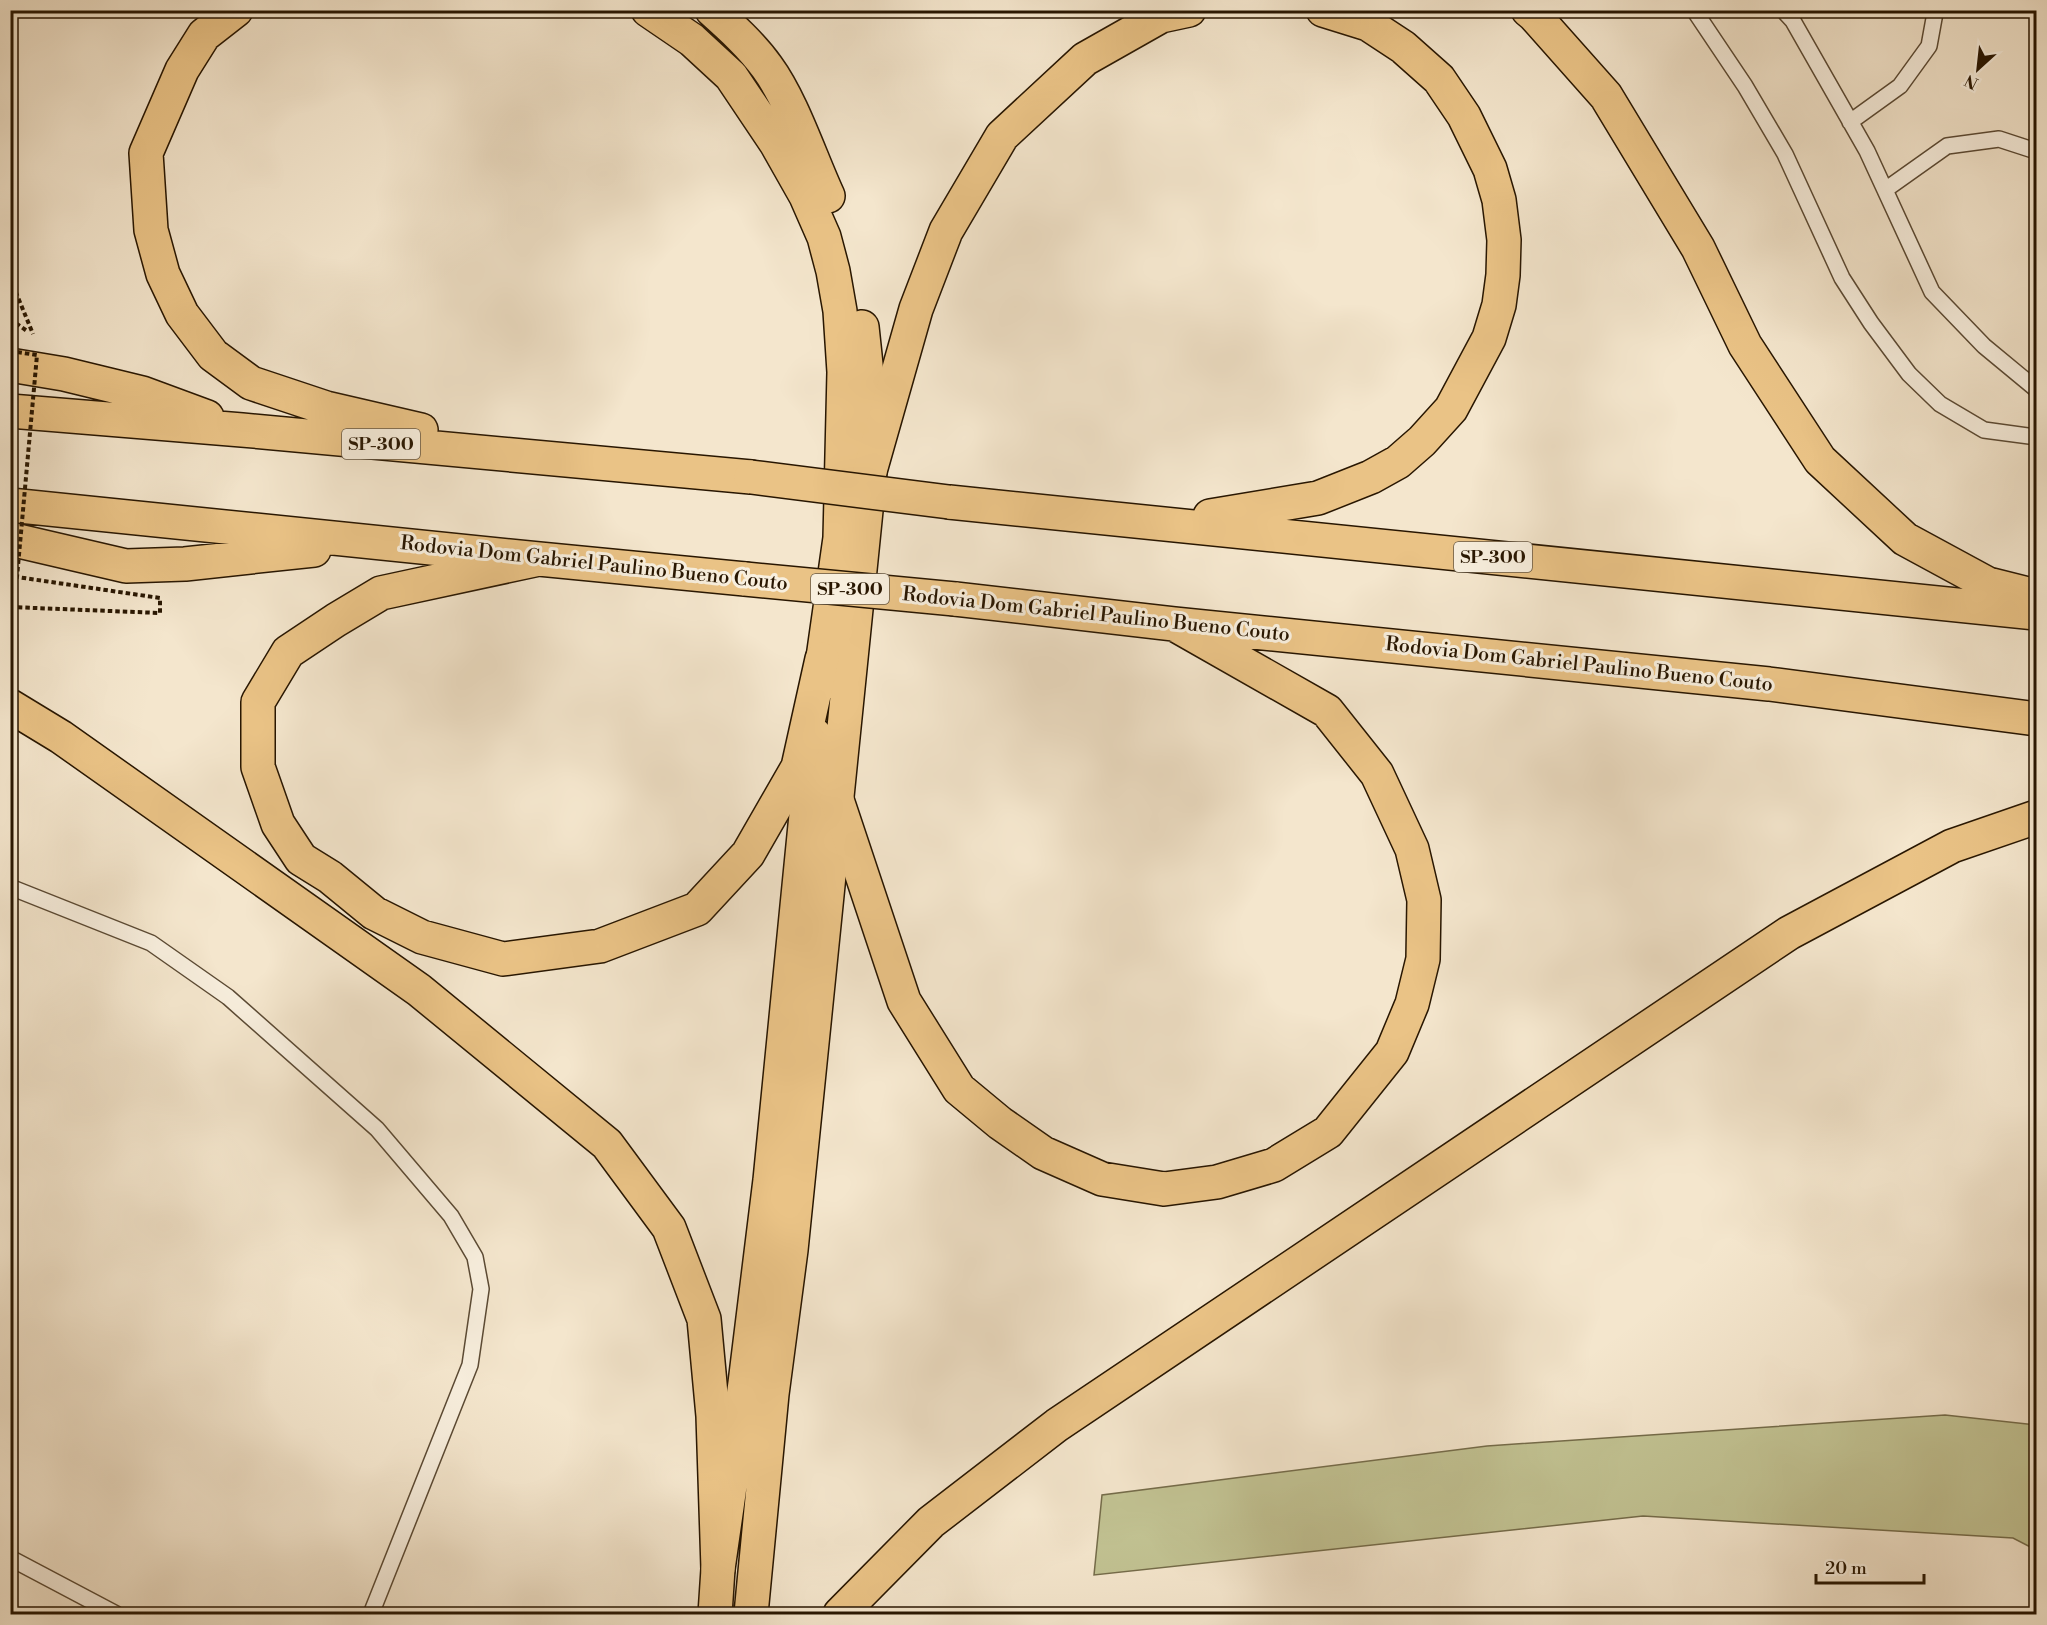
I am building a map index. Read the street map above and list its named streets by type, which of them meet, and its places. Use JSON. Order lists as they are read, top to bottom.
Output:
{
  "streets": {
    "main road": ["SP-300", "Rodovia Dom Gabriel Paulino Bueno Couto"]
  },
  "scale_bar": "20 m",
  "north": "bottom left"
}
